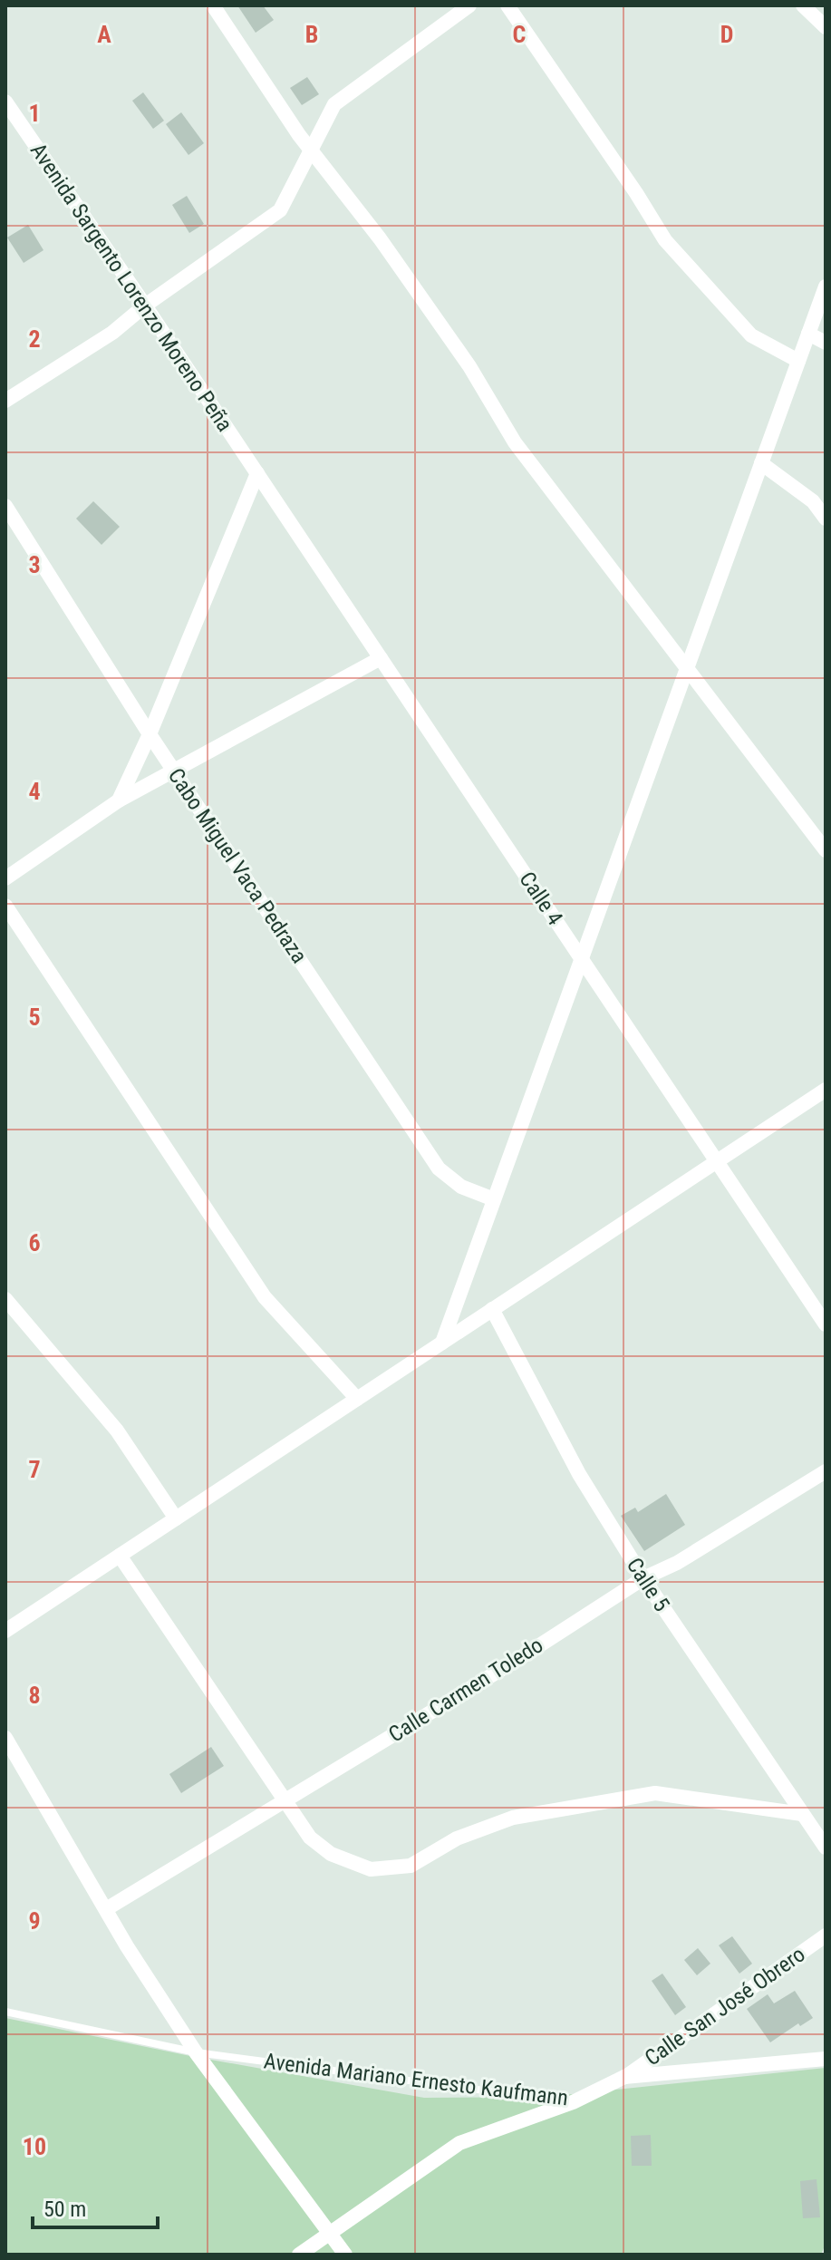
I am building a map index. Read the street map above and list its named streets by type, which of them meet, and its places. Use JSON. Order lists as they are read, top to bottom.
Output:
{
  "streets": {
    "street": [
      "Avenida Sargento Lorenzo Moreno Peña",
      "Cabo Miguel Vaca Pedraza",
      "Calle 4",
      "Calle 5",
      "Calle Carmen Toledo",
      "Calle San José Obrero",
      "Avenida Mariano Ernesto Kaufmann"
    ]
  },
  "crossings": [
    ["Avenida Sargento Lorenzo Moreno Peña", "Calle 4"],
    ["Calle 5", "Calle Carmen Toledo"],
    ["Calle San José Obrero", "Avenida Mariano Ernesto Kaufmann"]
  ],
  "scale_bar": "50 m",
  "grid": {
    "columns": [
      "A",
      "B",
      "C",
      "D"
    ],
    "rows": [
      "1",
      "2",
      "3",
      "4",
      "5",
      "6",
      "7",
      "8",
      "9",
      "10"
    ]
  }
}
